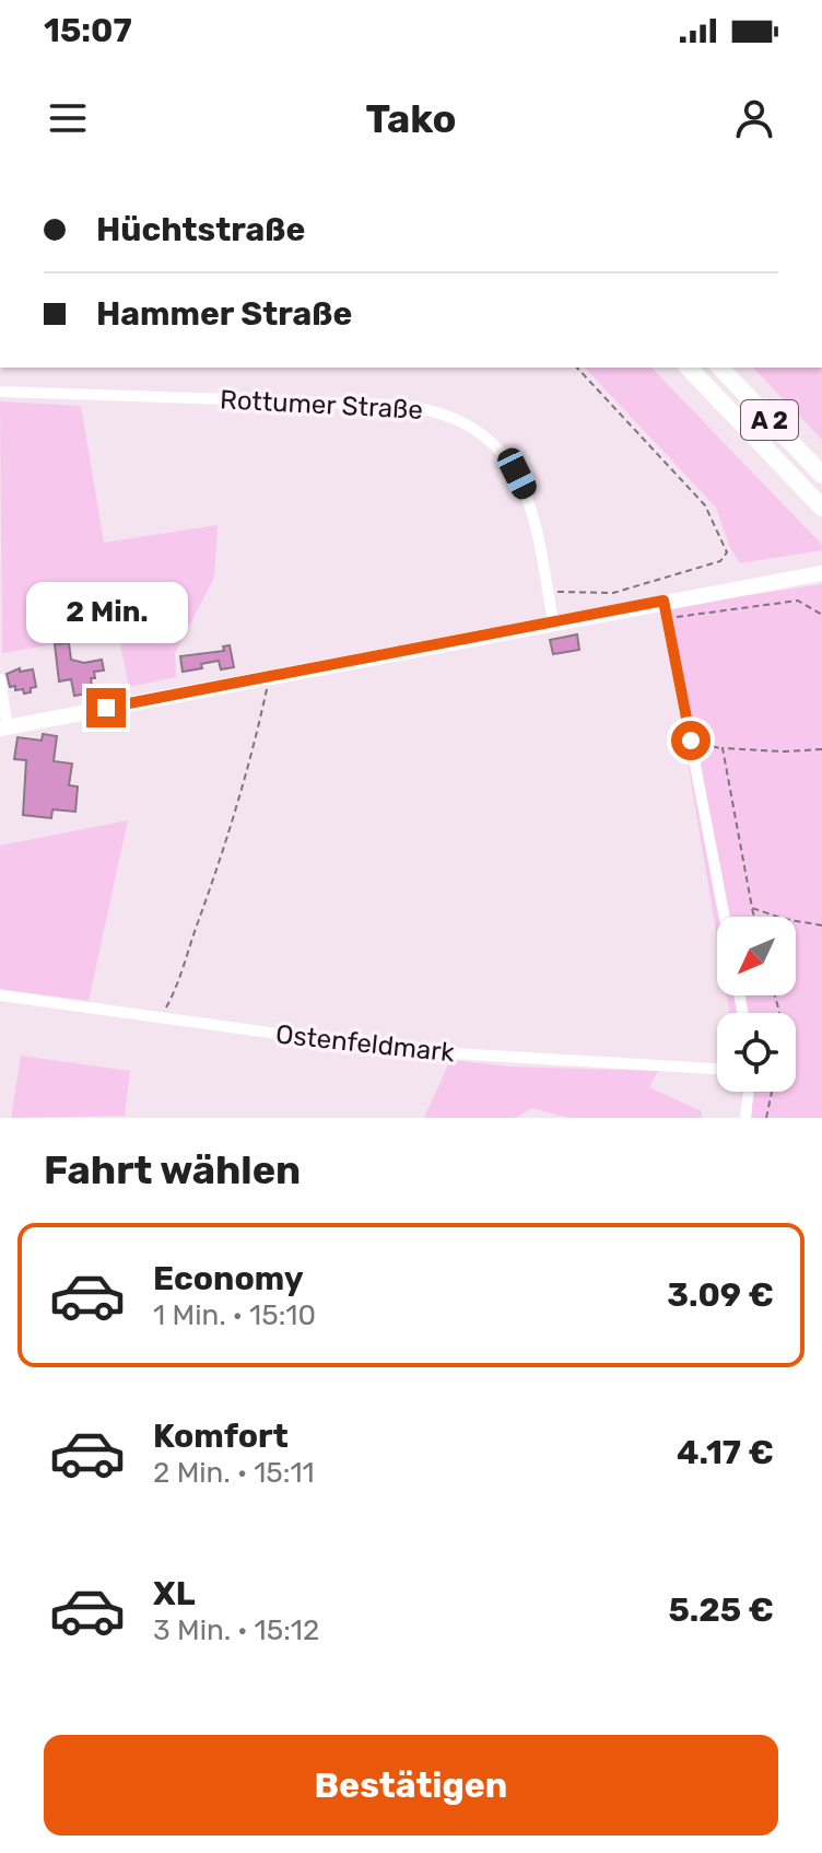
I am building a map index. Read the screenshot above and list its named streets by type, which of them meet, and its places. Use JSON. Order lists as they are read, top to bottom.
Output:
{
  "streets": {
    "highway": ["A 2"],
    "street": ["Rottumer Straße", "Ostenfeldmark"]
  },
  "north": "bottom left",
  "page": {
    "status": "15:07",
    "header": "Tako",
    "banner": ["Hüchtstraße", "Hammer Straße"],
    "bubble": "2 Min.",
    "heading": "Fahrt wählen",
    "list": [
      {
        "name": "Economy",
        "note": "1 Min. · 15:10",
        "value": "3.09 €"
      },
      {
        "name": "Komfort",
        "note": "2 Min. · 15:11",
        "value": "4.17 €"
      },
      {
        "name": "XL",
        "note": "3 Min. · 15:12",
        "value": "5.25 €"
      }
    ],
    "buttons": "Bestätigen"
  }
}
